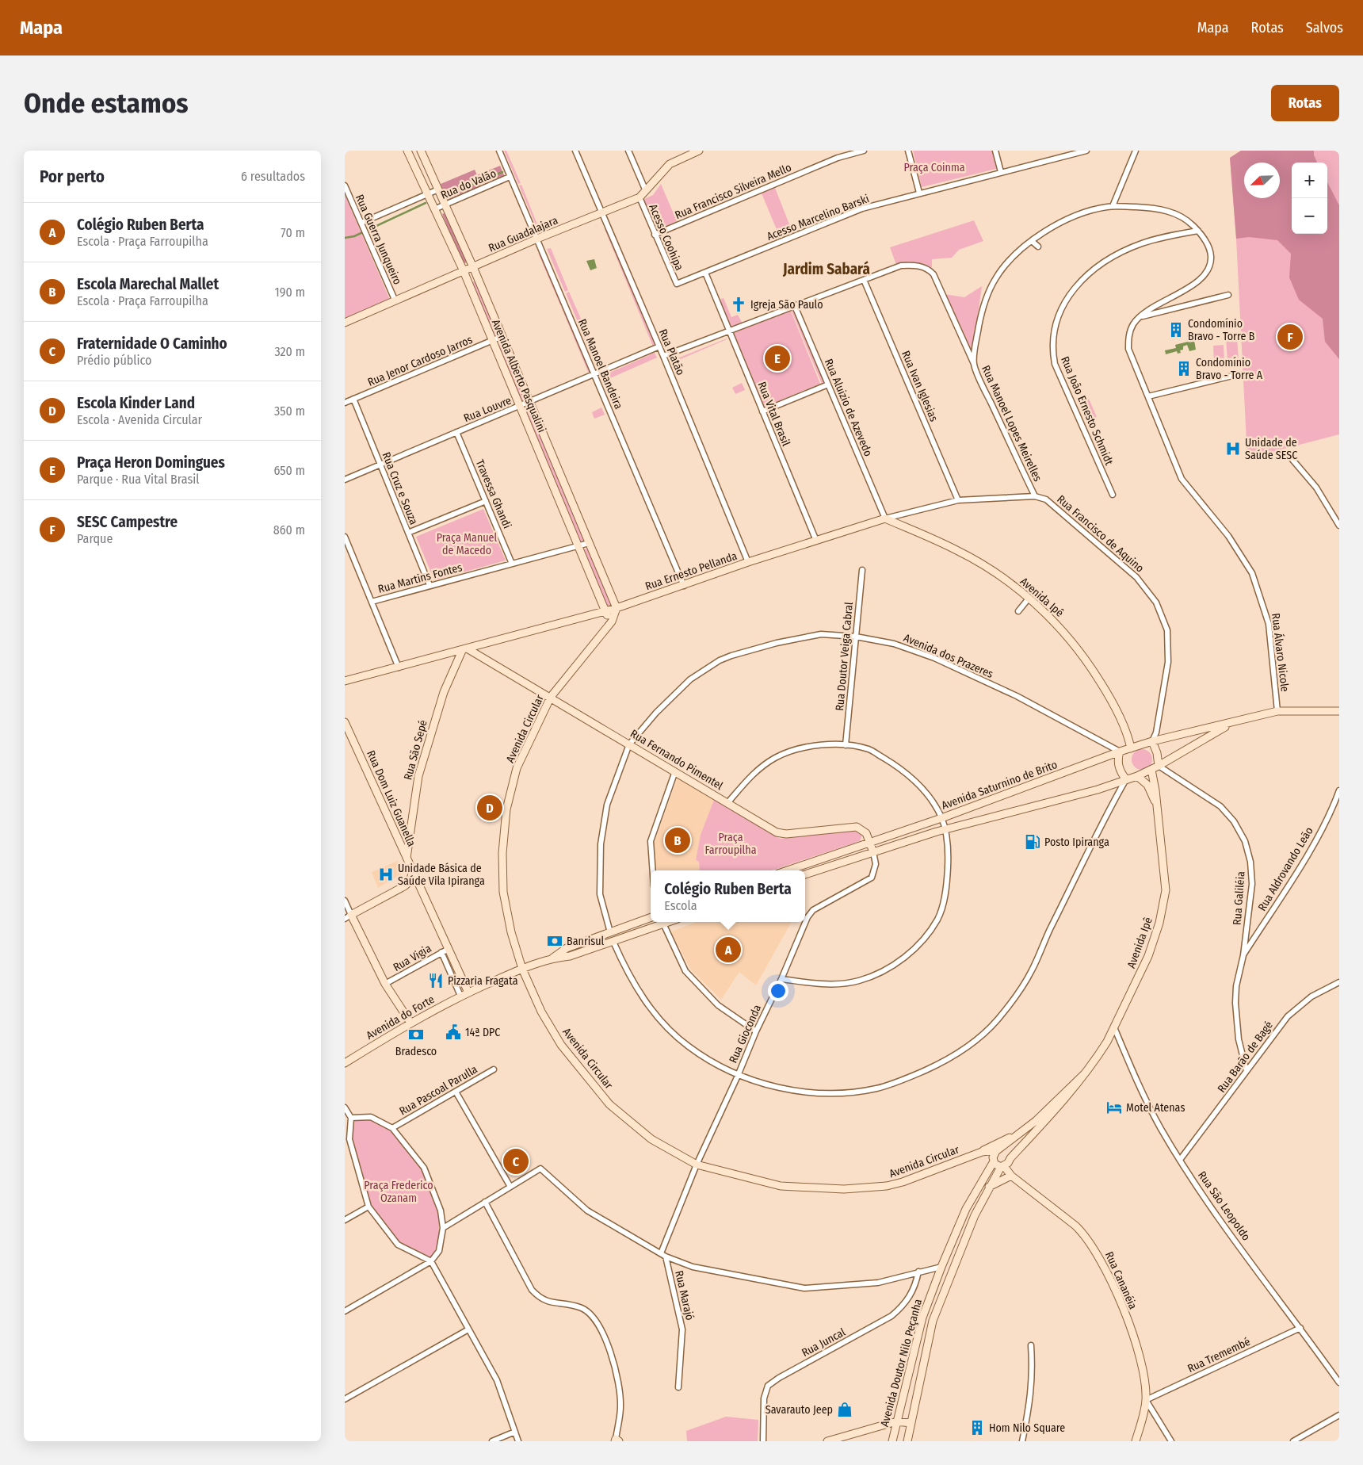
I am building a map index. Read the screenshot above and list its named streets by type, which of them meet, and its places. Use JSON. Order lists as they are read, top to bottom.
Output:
{
  "streets": {
    "main road": [
      "Rua Guadalajara",
      "Avenida Alberto Pasqualini",
      "Rua Ernesto Pellanda",
      "Avenida Ipê",
      "Avenida Circular",
      "Rua São Sepé",
      "Rua Fernando Pimentel",
      "Avenida Saturnino de Brito",
      "Rua Dom Luiz Guanella",
      "Avenida do Forte",
      "Rua Cananéia",
      "Avenida Doutor Nilo Peçanha"
    ],
    "street": [
      "Rua do Valão",
      "Rua Francisco Silveira Mello",
      "Acesso Marcelino Barski",
      "Acesso Coohipa",
      "Rua Guerra Junqueiro",
      "Rua Platão",
      "Rua Jenor Cardoso Jarros",
      "Rua Manoel Bandeira",
      "Rua Ivan Iglesias",
      "Rua Aluizio de Azevedo",
      "Rua Louvre",
      "Rua João Ernesto Schmidt",
      "Rua Vital Brasil",
      "Rua Manoel Lopes Meirelles",
      "Rua Cruz e Souza",
      "Travessa Ghandi",
      "Rua Francisco de Aquino",
      "Rua Martins Fontes",
      "Rua Álvaro Nicole",
      "Avenida dos Prazeres",
      "Rua Doutor Veiga Cabral",
      "Rua Aldrovando Leão",
      "Rua Galiléia",
      "Rua Vigia",
      "Rua Gioconda",
      "Rua Barão de Bagé",
      "Rua Pascoal Parulla",
      "Rua São Leopoldo",
      "Rua Marajó",
      "Rua Juncal",
      "Rua Tremembé"
    ]
  },
  "crossings": [
    ["Rua do Valão", "Rua Guerra Junqueiro"],
    ["Rua do Valão", "Rua Manoel Bandeira"],
    ["Rua do Valão", "Avenida Alberto Pasqualini"],
    ["Rua Francisco Silveira Mello", "Acesso Coohipa"],
    ["Acesso Marcelino Barski", "Acesso Coohipa"],
    ["Acesso Marcelino Barski", "Rua Vital Brasil"],
    ["Rua Guadalajara", "Acesso Coohipa"],
    ["Rua Guadalajara", "Rua Guerra Junqueiro"],
    ["Rua Guadalajara", "Rua Platão"],
    ["Rua Guadalajara", "Rua Manoel Bandeira"],
    ["Rua Guadalajara", "Avenida Alberto Pasqualini"],
    ["Rua Platão", "Rua Louvre"],
    ["Rua Platão", "Rua Ernesto Pellanda"],
    ["Rua Jenor Cardoso Jarros", "Avenida Alberto Pasqualini"],
    ["Rua Jenor Cardoso Jarros", "Rua Cruz e Souza"],
    ["Rua Manoel Bandeira", "Rua Louvre"],
    ["Rua Manoel Bandeira", "Rua Ernesto Pellanda"],
    ["Avenida Alberto Pasqualini", "Rua Louvre"],
    ["Avenida Alberto Pasqualini", "Rua Ernesto Pellanda"],
    ["Avenida Alberto Pasqualini", "Rua Martins Fontes"],
    ["Avenida Alberto Pasqualini", "Avenida Circular"],
    ["Rua Ivan Iglesias", "Rua Ernesto Pellanda"],
    ["Rua Aluizio de Azevedo", "Rua Ernesto Pellanda"],
    ["Rua Aluizio de Azevedo", "Avenida Ipê"],
    ["Rua Louvre", "Rua Cruz e Souza"],
    ["Rua Louvre", "Travessa Ghandi"],
    ["Rua João Ernesto Schmidt", "Rua Manoel Lopes Meirelles"],
    ["Rua Vital Brasil", "Rua Ernesto Pellanda"],
    ["Rua Manoel Lopes Meirelles", "Rua Ernesto Pellanda"],
    ["Rua Manoel Lopes Meirelles", "Rua Álvaro Nicole"],
    ["Rua Cruz e Souza", "Rua Martins Fontes"],
    ["Travessa Ghandi", "Rua Martins Fontes"],
    ["Rua Francisco de Aquino", "Rua Ernesto Pellanda"],
    ["Rua Francisco de Aquino", "Avenida Saturnino de Brito"],
    ["Rua Ernesto Pellanda", "Avenida Ipê"],
    ["Rua Ernesto Pellanda", "Avenida Circular"],
    ["Rua Ernesto Pellanda", "Rua São Sepé"],
    ["Rua Ernesto Pellanda", "Rua Fernando Pimentel"],
    ["Avenida Ipê", "Avenida Circular"],
    ["Avenida Ipê", "Avenida Saturnino de Brito"],
    ["Avenida Ipê", "Rua São Leopoldo"],
    ["Avenida Ipê", "Rua Cananéia"],
    ["Avenida Ipê", "Avenida Doutor Nilo Peçanha"],
    ["Rua Álvaro Nicole", "Avenida Saturnino de Brito"],
    ["Avenida dos Prazeres", "Rua Doutor Veiga Cabral"],
    ["Avenida dos Prazeres", "Rua Fernando Pimentel"],
    ["Avenida dos Prazeres", "Avenida Saturnino de Brito"],
    ["Avenida Circular", "Rua Fernando Pimentel"],
    ["Avenida Circular", "Rua Gioconda"],
    ["Avenida Circular", "Rua Cananéia"],
    ["Avenida Circular", "Avenida Doutor Nilo Peçanha"],
    ["Rua São Sepé", "Rua Fernando Pimentel"],
    ["Rua São Sepé", "Rua Dom Luiz Guanella"],
    ["Rua Fernando Pimentel", "Avenida Saturnino de Brito"],
    ["Rua Fernando Pimentel", "Rua Gioconda"],
    ["Avenida Saturnino de Brito", "Rua Galiléia"],
    ["Avenida Saturnino de Brito", "Rua Gioconda"],
    ["Rua Dom Luiz Guanella", "Rua Vigia"],
    ["Rua Dom Luiz Guanella", "Avenida do Forte"],
    ["Rua Aldrovando Leão", "Rua Galiléia"],
    ["Rua Galiléia", "Rua Barão de Bagé"],
    ["Rua Gioconda", "Rua Marajó"],
    ["Rua Barão de Bagé", "Rua São Leopoldo"],
    ["Rua São Leopoldo", "Rua Tremembé"],
    ["Rua Cananéia", "Rua Tremembé"],
    ["Rua Cananéia", "Avenida Doutor Nilo Peçanha"]
  ],
  "districts": ["Jardim Sabará"],
  "parks": [
    "Praça Coinma",
    "Praça Manuel de Macedo",
    "Praça Farroupilha",
    "Praça Frederico Ozanam"
  ],
  "places": {
    "church": ["Igreja São Paulo"],
    "building": ["Condomínio Bravo - Torre B", "Condomínio Bravo - Torre A", "Hom Nilo Square"],
    "hospital": ["Unidade de Saúde SESC", "Unidade Básica de Saúde Vila Ipiranga"],
    "fuel station": ["Posto Ipiranga"],
    "bank": ["Banrisul", "Bradesco"],
    "restaurant": ["Pizzaria Fragata"],
    "public building": ["14ª DPC"],
    "hotel": ["Motel Atenas"],
    "shop": ["Savarauto Jeep"]
  },
  "north": "bottom left",
  "page": {
    "header": "Mapa",
    "nav": ["Mapa", "Rotas", "Salvos"],
    "buttons": "Rotas",
    "title": "Onde estamos",
    "heading": ["Por perto", "6 resultados"],
    "map_buttons": ["+", "−"],
    "list": [
      {
        "mark": "A",
        "name": "Colégio Ruben Berta",
        "note": "Escola · Praça Farroupilha",
        "value": "70 m"
      },
      {
        "mark": "B",
        "name": "Escola Marechal Mallet",
        "note": "Escola · Praça Farroupilha",
        "value": "190 m"
      },
      {
        "mark": "C",
        "name": "Fraternidade O Caminho",
        "note": "Prédio público",
        "value": "320 m"
      },
      {
        "mark": "D",
        "name": "Escola Kinder Land",
        "note": "Escola · Avenida Circular",
        "value": "350 m"
      },
      {
        "mark": "E",
        "name": "Praça Heron Domingues",
        "note": "Parque · Rua Vital Brasil",
        "value": "650 m"
      },
      {
        "mark": "F",
        "name": "SESC Campestre",
        "note": "Parque",
        "value": "860 m"
      }
    ],
    "pins": [
      "F",
      "E",
      "D",
      "B",
      "A",
      "C"
    ],
    "popup": ["Colégio Ruben Berta", "Escola"]
  }
}
